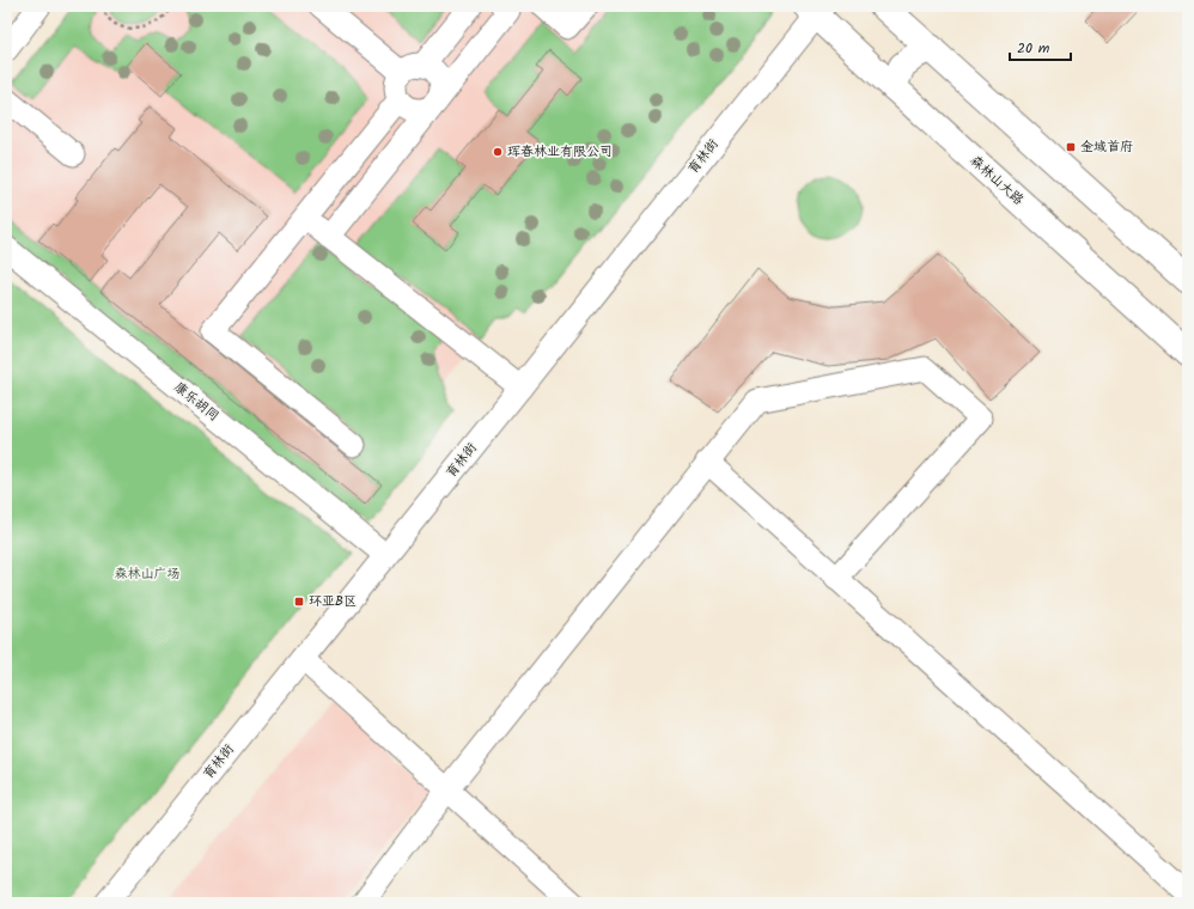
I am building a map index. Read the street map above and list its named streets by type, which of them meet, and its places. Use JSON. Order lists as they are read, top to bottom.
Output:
{
  "streets": {
    "main road": ["森林山大路"],
    "street": ["育林街", "康乐胡同"]
  },
  "crossings": [
    ["育林街", "森林山大路"],
    ["育林街", "康乐胡同"]
  ],
  "parks": ["森林山广场"],
  "places": {
    "transit": ["金域首府", "环亚B区"],
    "other": ["珲春林业有限公司"]
  },
  "scale_bar": "20 m"
}
